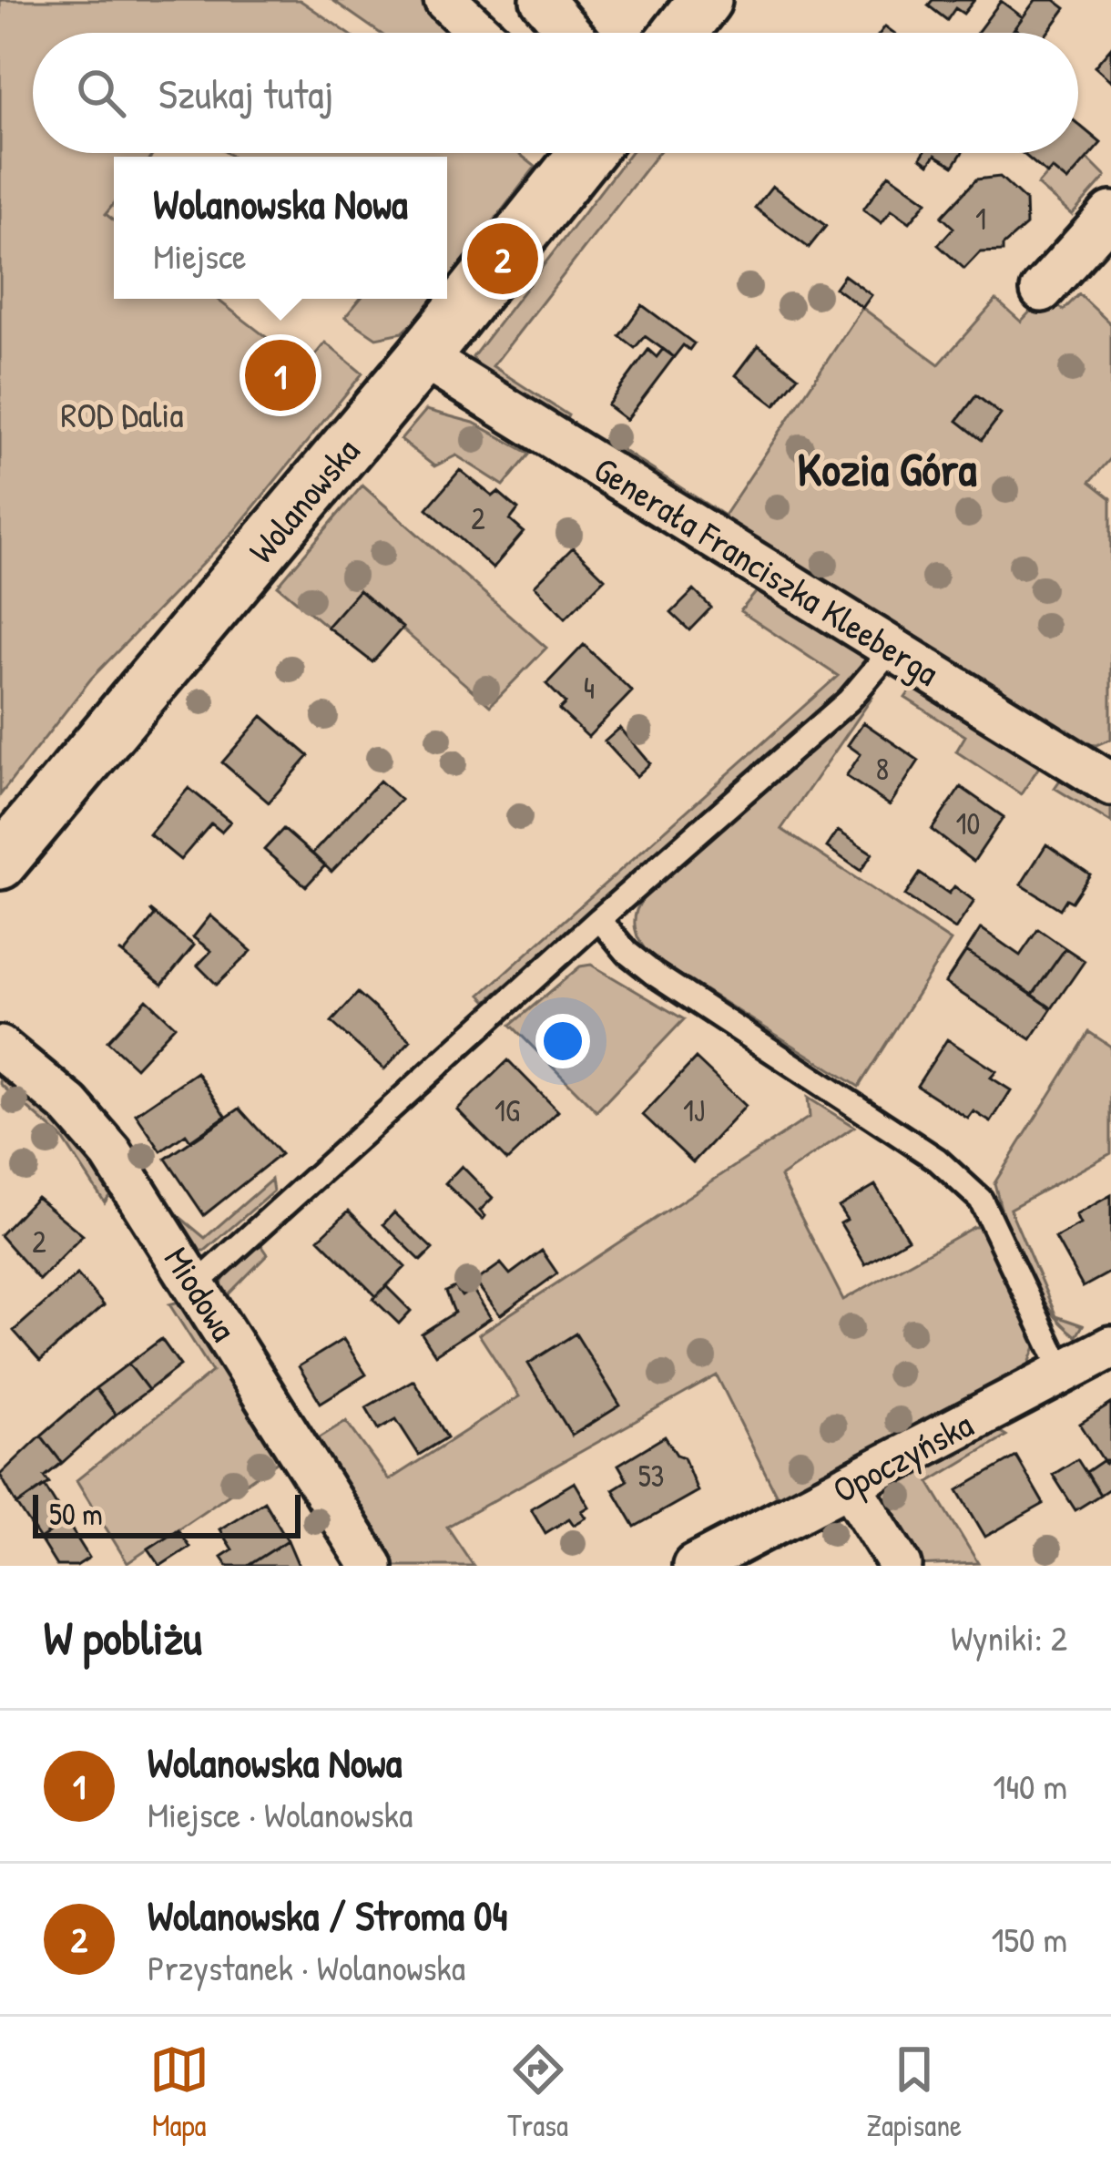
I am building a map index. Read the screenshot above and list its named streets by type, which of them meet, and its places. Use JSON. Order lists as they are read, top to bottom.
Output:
{
  "streets": {
    "street": [
      "Wolanowska",
      "Generała Franciszka Kleeberga",
      "Miodowa",
      "Opoczyńska"
    ]
  },
  "crossings": [
    ["Wolanowska", "Generała Franciszka Kleeberga"]
  ],
  "districts": ["Kozia Góra"],
  "parks": ["ROD Dalia"],
  "house_numbers": [
    "1",
    "2",
    "4",
    "8",
    "10",
    "1G",
    "1J",
    "2",
    "53"
  ],
  "scale_bar": "50 m",
  "page": {
    "search": "Szukaj tutaj",
    "popup": ["Wolanowska Nowa", "Miejsce"],
    "pins": ["2", "1"],
    "scale": "50 m",
    "heading": ["W pobliżu", "Wyniki: 2"],
    "list": [
      {
        "mark": "1",
        "name": "Wolanowska Nowa",
        "note": "Miejsce · Wolanowska",
        "value": "140 m"
      },
      {
        "mark": "2",
        "name": "Wolanowska / Stroma 04",
        "note": "Przystanek · Wolanowska",
        "value": "150 m"
      }
    ],
    "nav": ["Mapa", "Trasa", "Zapisane"]
  }
}
